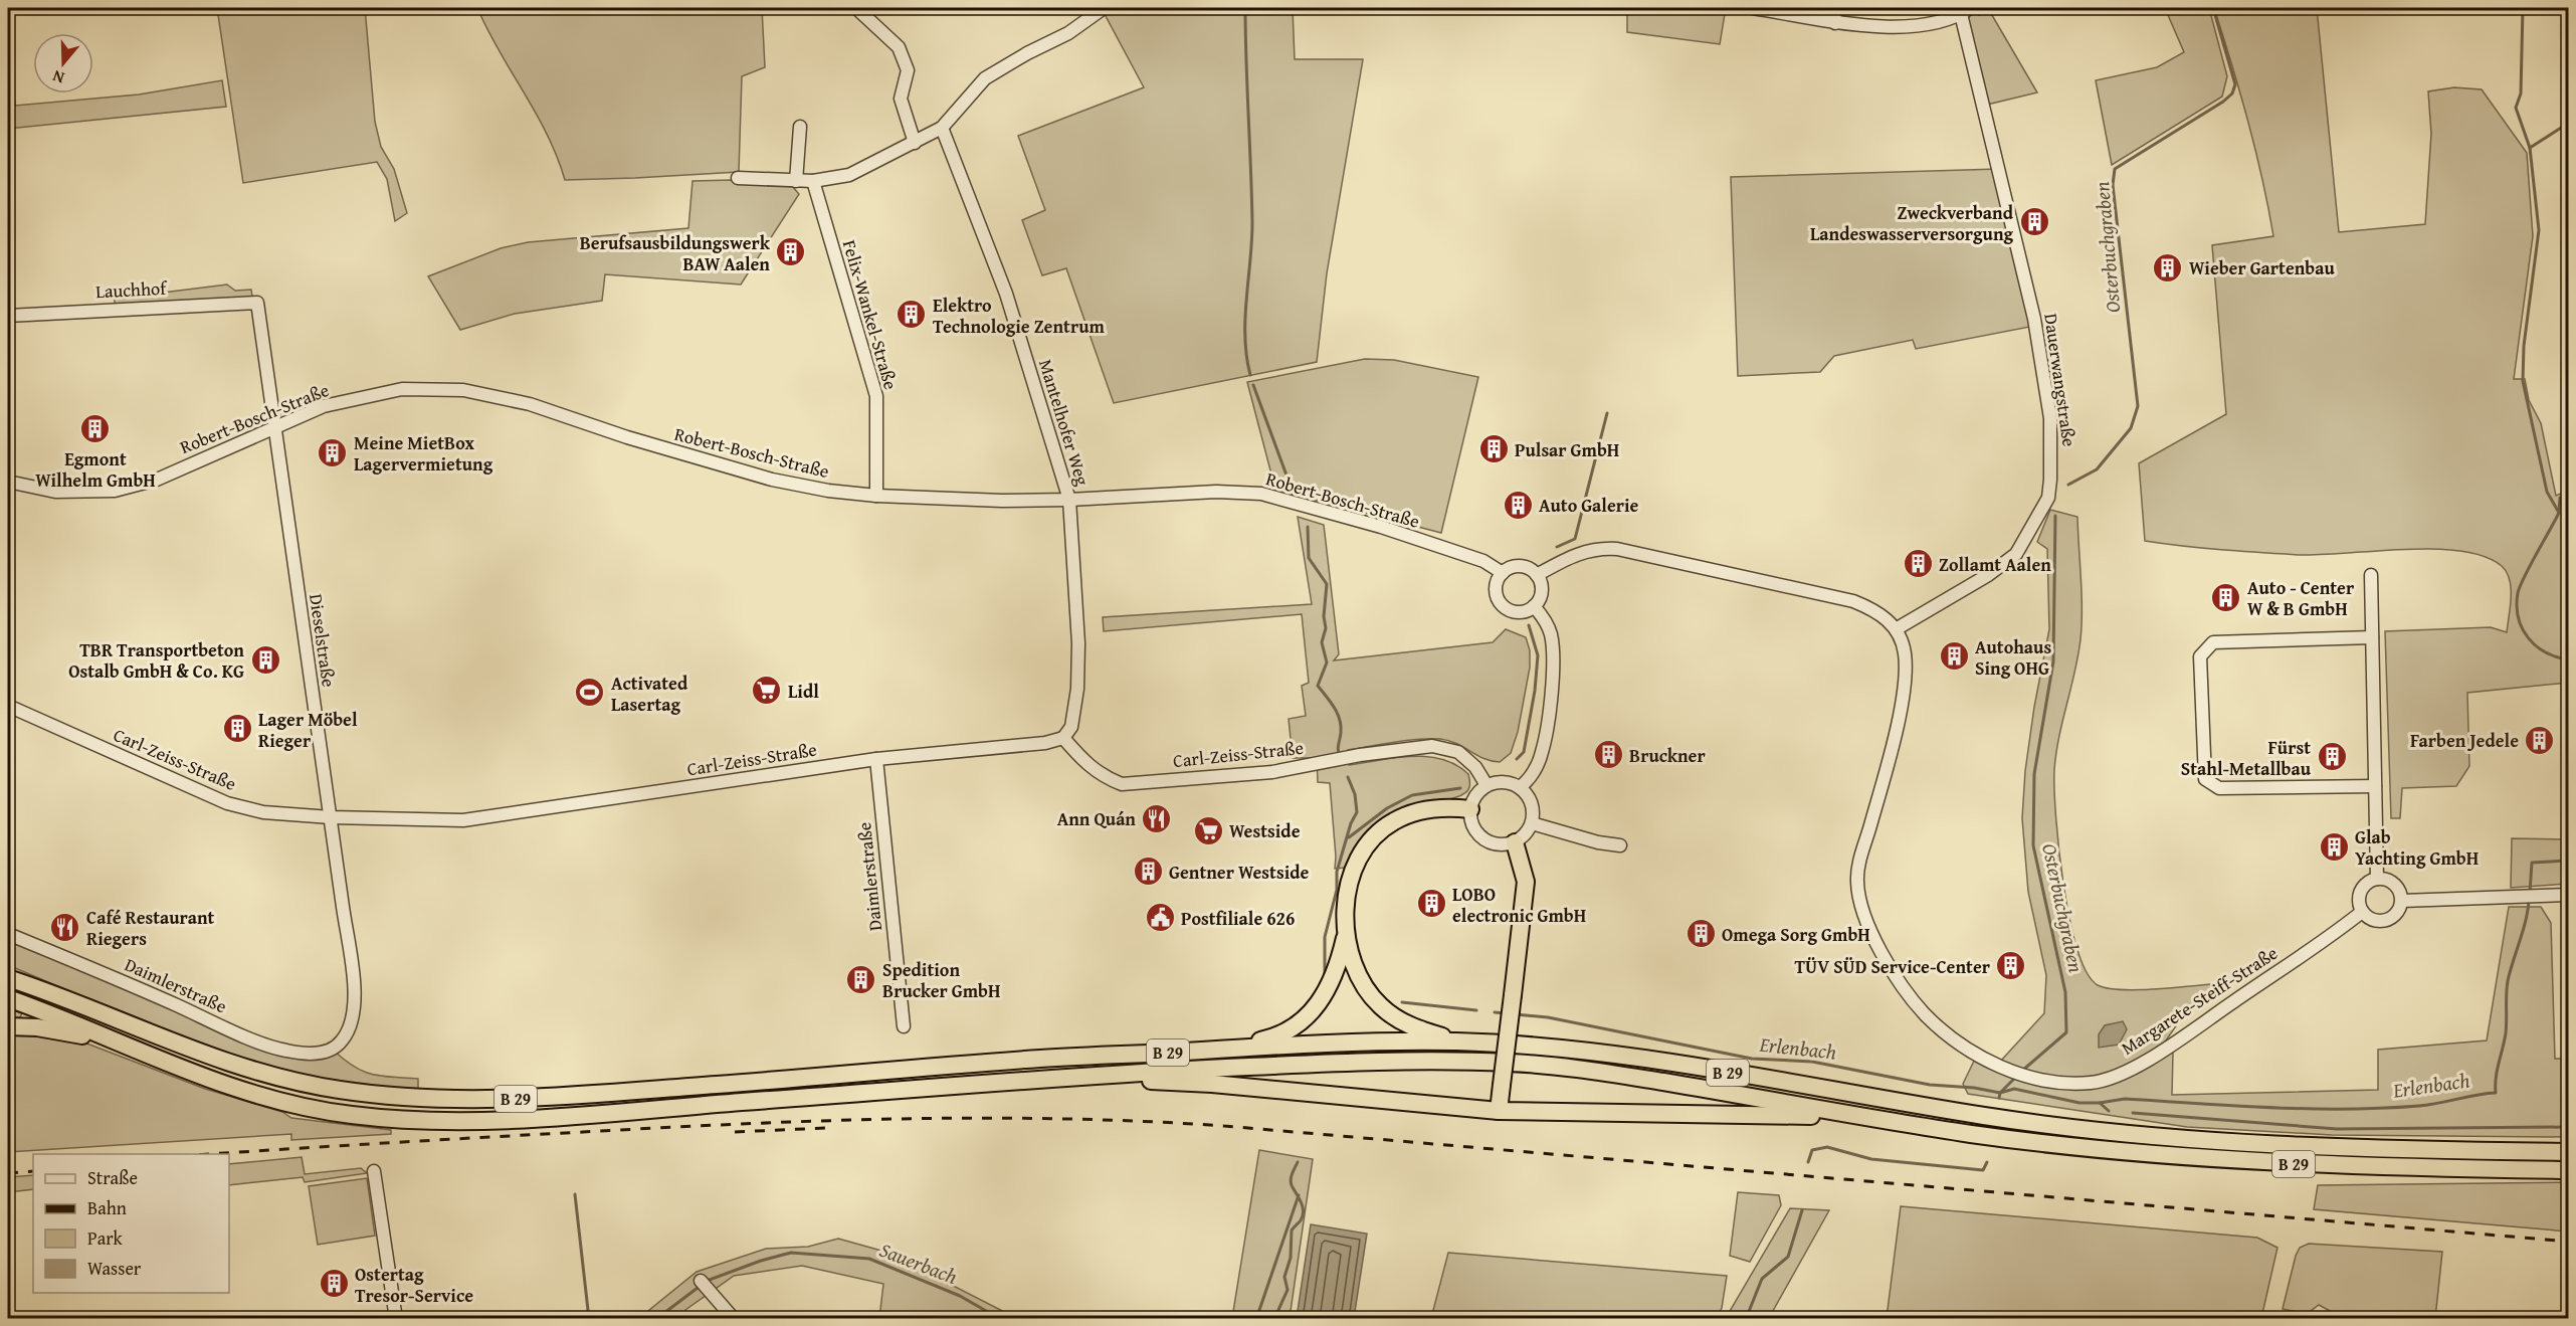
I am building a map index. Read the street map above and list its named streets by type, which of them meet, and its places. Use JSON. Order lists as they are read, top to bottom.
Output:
{
  "streets": {
    "highway": ["B 29"],
    "street": [
      "Lauchhof",
      "Felix-Wankel-Straße",
      "Dauerwangstraße",
      "Robert-Bosch-Straße",
      "Mantelhofer Weg",
      "Dieselstraße",
      "Carl-Zeiss-Straße",
      "Daimlerstraße",
      "Margarete-Steiff-Straße"
    ]
  },
  "crossings": [
    ["Lauchhof", "Dieselstraße"],
    ["Felix-Wankel-Straße", "Robert-Bosch-Straße"],
    ["Dauerwangstraße", "Margarete-Steiff-Straße"],
    ["Robert-Bosch-Straße", "Mantelhofer Weg"],
    ["Robert-Bosch-Straße", "Dieselstraße"],
    ["Mantelhofer Weg", "Carl-Zeiss-Straße"],
    ["Dieselstraße", "Carl-Zeiss-Straße"],
    ["Dieselstraße", "Daimlerstraße"],
    ["Carl-Zeiss-Straße", "Daimlerstraße"]
  ],
  "water": ["Osterbuchgraben", "Erlenbach", "Sauerbach"],
  "places": {
    "building": [
      "Zweckverband Landeswasserversorgung",
      "Berufsausbildungswerk BAW Aalen",
      "Wieber Gartenbau",
      "Elektro Technologie Zentrum",
      "Egmont Wilhelm GmbH",
      "Pulsar GmbH",
      "Meine MietBox Lagervermietung",
      "Auto Galerie",
      "Zollamt Aalen",
      "Auto - Center W & B GmbH",
      "Autohaus Sing OHG",
      "TBR Transportbeton Ostalb GmbH & Co. KG",
      "Lager Möbel Rieger",
      "Farben Jedele",
      "Bruckner",
      "Fürst Stahl-Metallbau",
      "Glab Yachting GmbH",
      "Gentner Westside",
      "LOBO electronic GmbH",
      "Omega Sorg GmbH",
      "TÜV SÜD Service-Center",
      "Spedition Brucker GmbH",
      "Ostertag Tresor-Service"
    ],
    "supermarket": ["Lidl", "Westside"],
    "sports": ["Activated Lasertag"],
    "restaurant": ["Ann Quán", "Café Restaurant Riegers"],
    "public building": ["Postfiliale 626"]
  },
  "legend": [
    "Straße",
    "Bahn",
    "Park",
    "Wasser"
  ],
  "north": "bottom"
}
